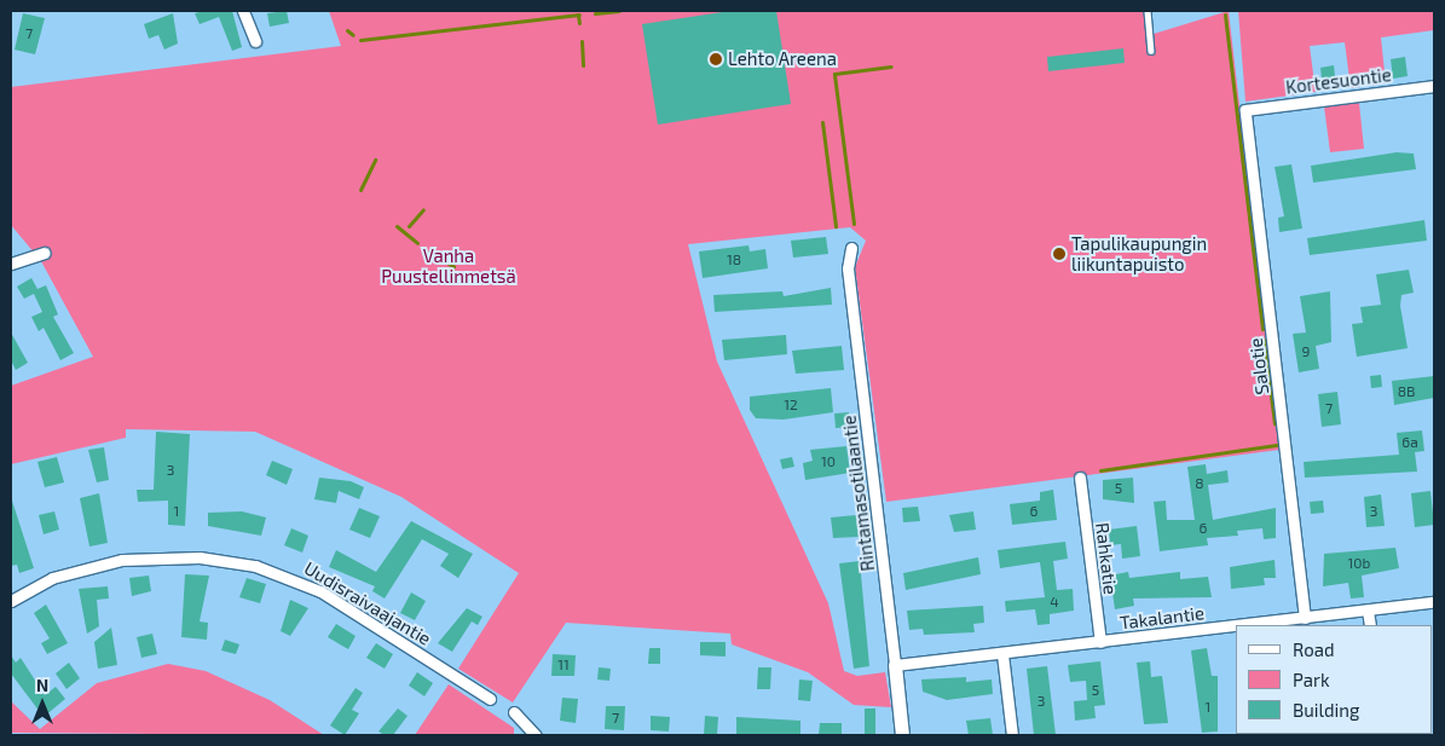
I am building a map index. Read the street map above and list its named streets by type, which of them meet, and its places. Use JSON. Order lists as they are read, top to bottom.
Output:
{
  "streets": {
    "street": [
      "Kortesuontie",
      "Salotie",
      "Rintamasotilaantie",
      "Rahkatie",
      "Uudisraivaajantie",
      "Takalantie"
    ]
  },
  "crossings": [
    ["Kortesuontie", "Salotie"],
    ["Salotie", "Takalantie"],
    ["Rintamasotilaantie", "Takalantie"],
    ["Rahkatie", "Takalantie"]
  ],
  "parks": ["Vanha Puustellinmetsä"],
  "places": ["Lehto Areena", "Tapulikaupungin liikuntapuisto"],
  "house_numbers": [
    "7",
    "18",
    "9",
    "8B",
    "12",
    "7",
    "6a",
    "10",
    "3",
    "8",
    "5",
    "1",
    "6",
    "3",
    "6",
    "10b",
    "4",
    "11",
    "5",
    "3",
    "1",
    "7"
  ],
  "legend": ["Road", "Park", "Building"],
  "north": "top"
}
